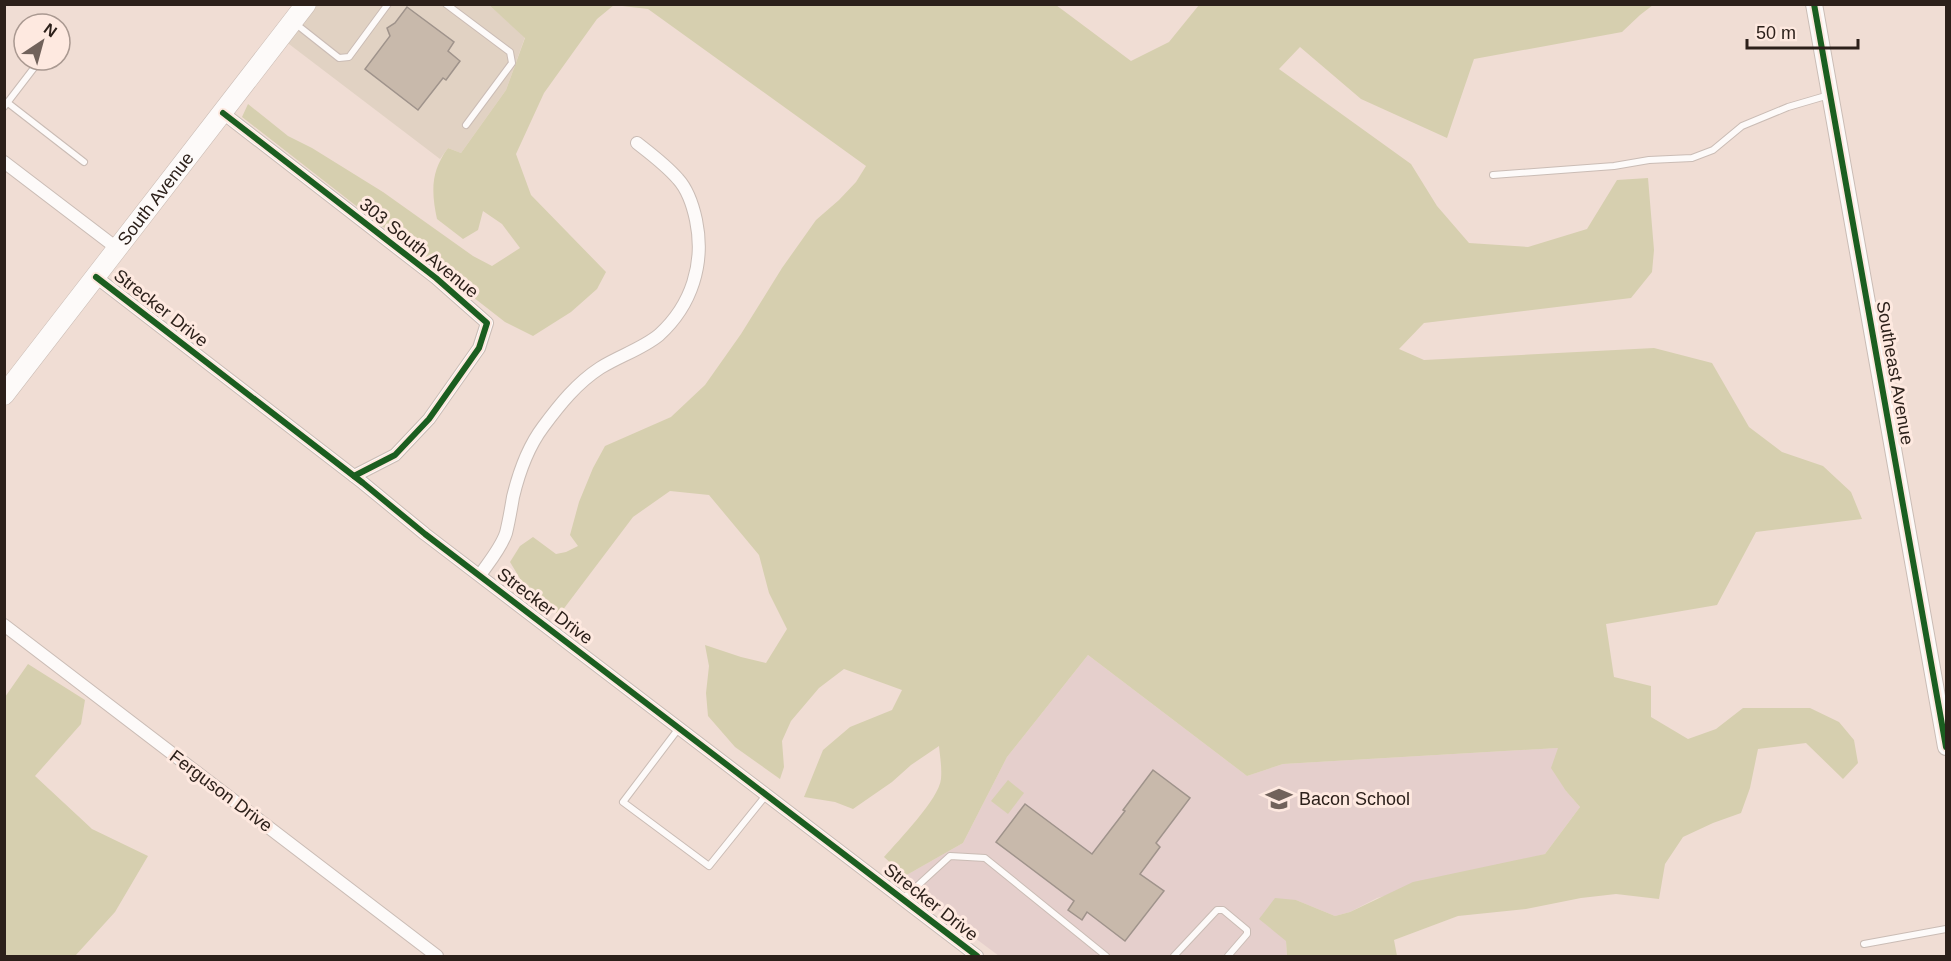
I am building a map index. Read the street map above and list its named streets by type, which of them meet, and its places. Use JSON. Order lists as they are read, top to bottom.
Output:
{
  "streets": {
    "main road": ["South Avenue"],
    "street": [
      "303 South Avenue",
      "Strecker Drive",
      "Southeast Avenue",
      "Ferguson Drive"
    ]
  },
  "crossings": [
    ["South Avenue", "303 South Avenue"],
    ["South Avenue", "Strecker Drive"],
    ["303 South Avenue", "Strecker Drive"]
  ],
  "places": {
    "school or university": ["Bacon School"]
  },
  "scale_bar": "50 m",
  "north": "top right"
}
